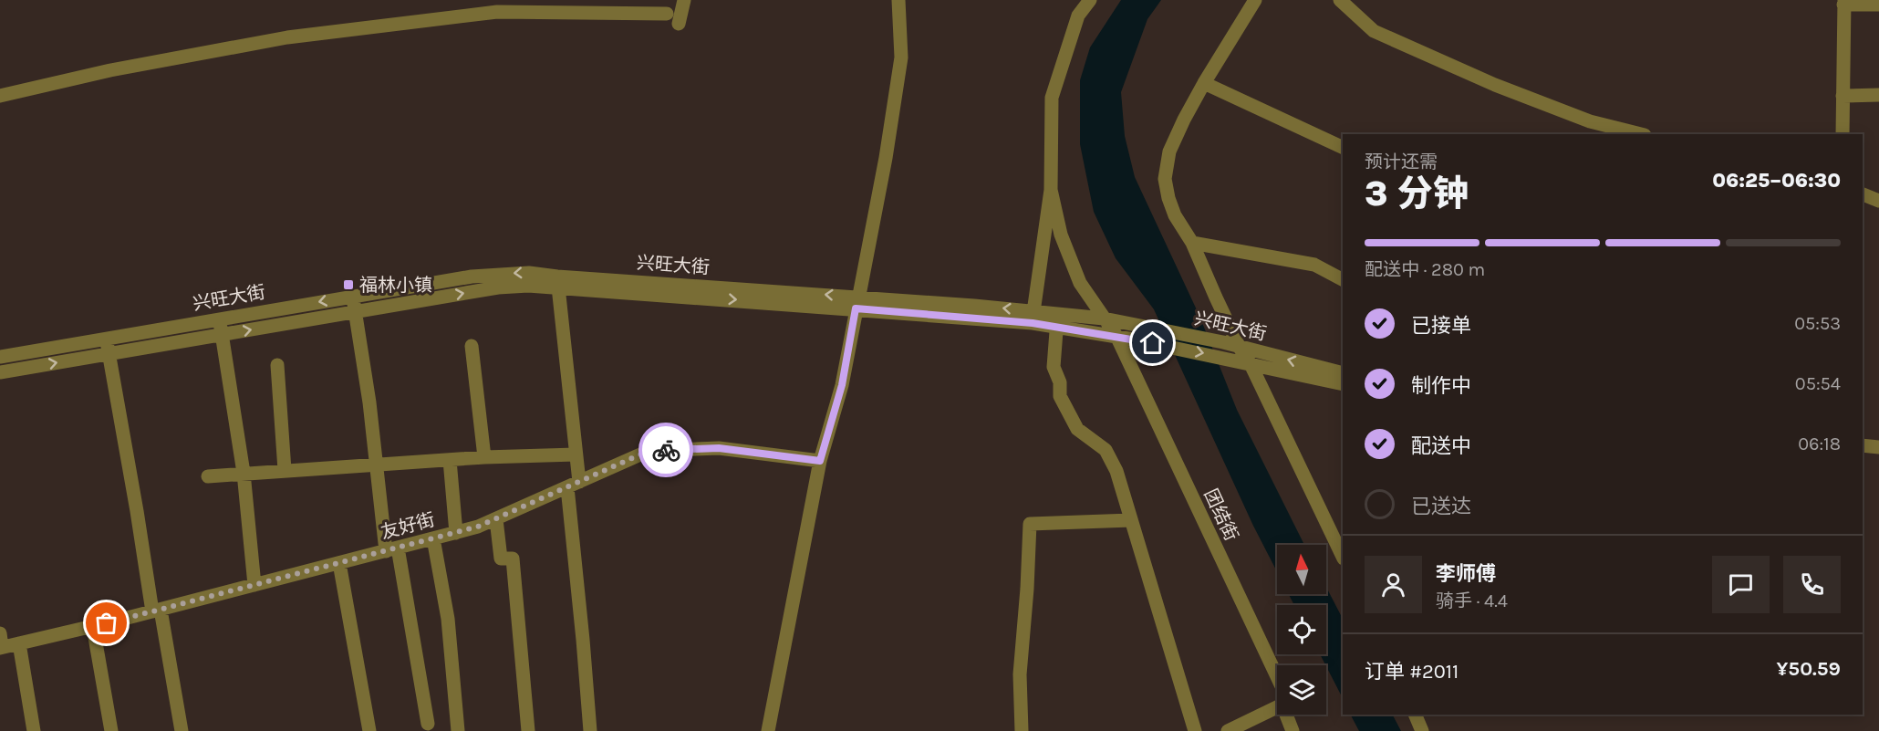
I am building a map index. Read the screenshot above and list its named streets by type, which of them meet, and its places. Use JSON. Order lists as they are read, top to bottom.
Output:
{
  "streets": {
    "street": ["兴旺大街", "团结街", "友好街"]
  },
  "crossings": [
    ["兴旺大街", "团结街"]
  ],
  "places": {
    "transit": ["福林小镇"]
  },
  "north": "top",
  "page": {
    "heading": ["3 分钟", "预计还需", "06:25–06:30"],
    "panel": [
      "李师傅",
      "骑手 · 4.4",
      "订单 #2011",
      "¥50.59"
    ],
    "bar": "配送中 · 280 m",
    "list": [
      ["已接单", "05:53"],
      ["制作中", "05:54"],
      ["配送中", "06:18"],
      "已送达"
    ]
  }
}
